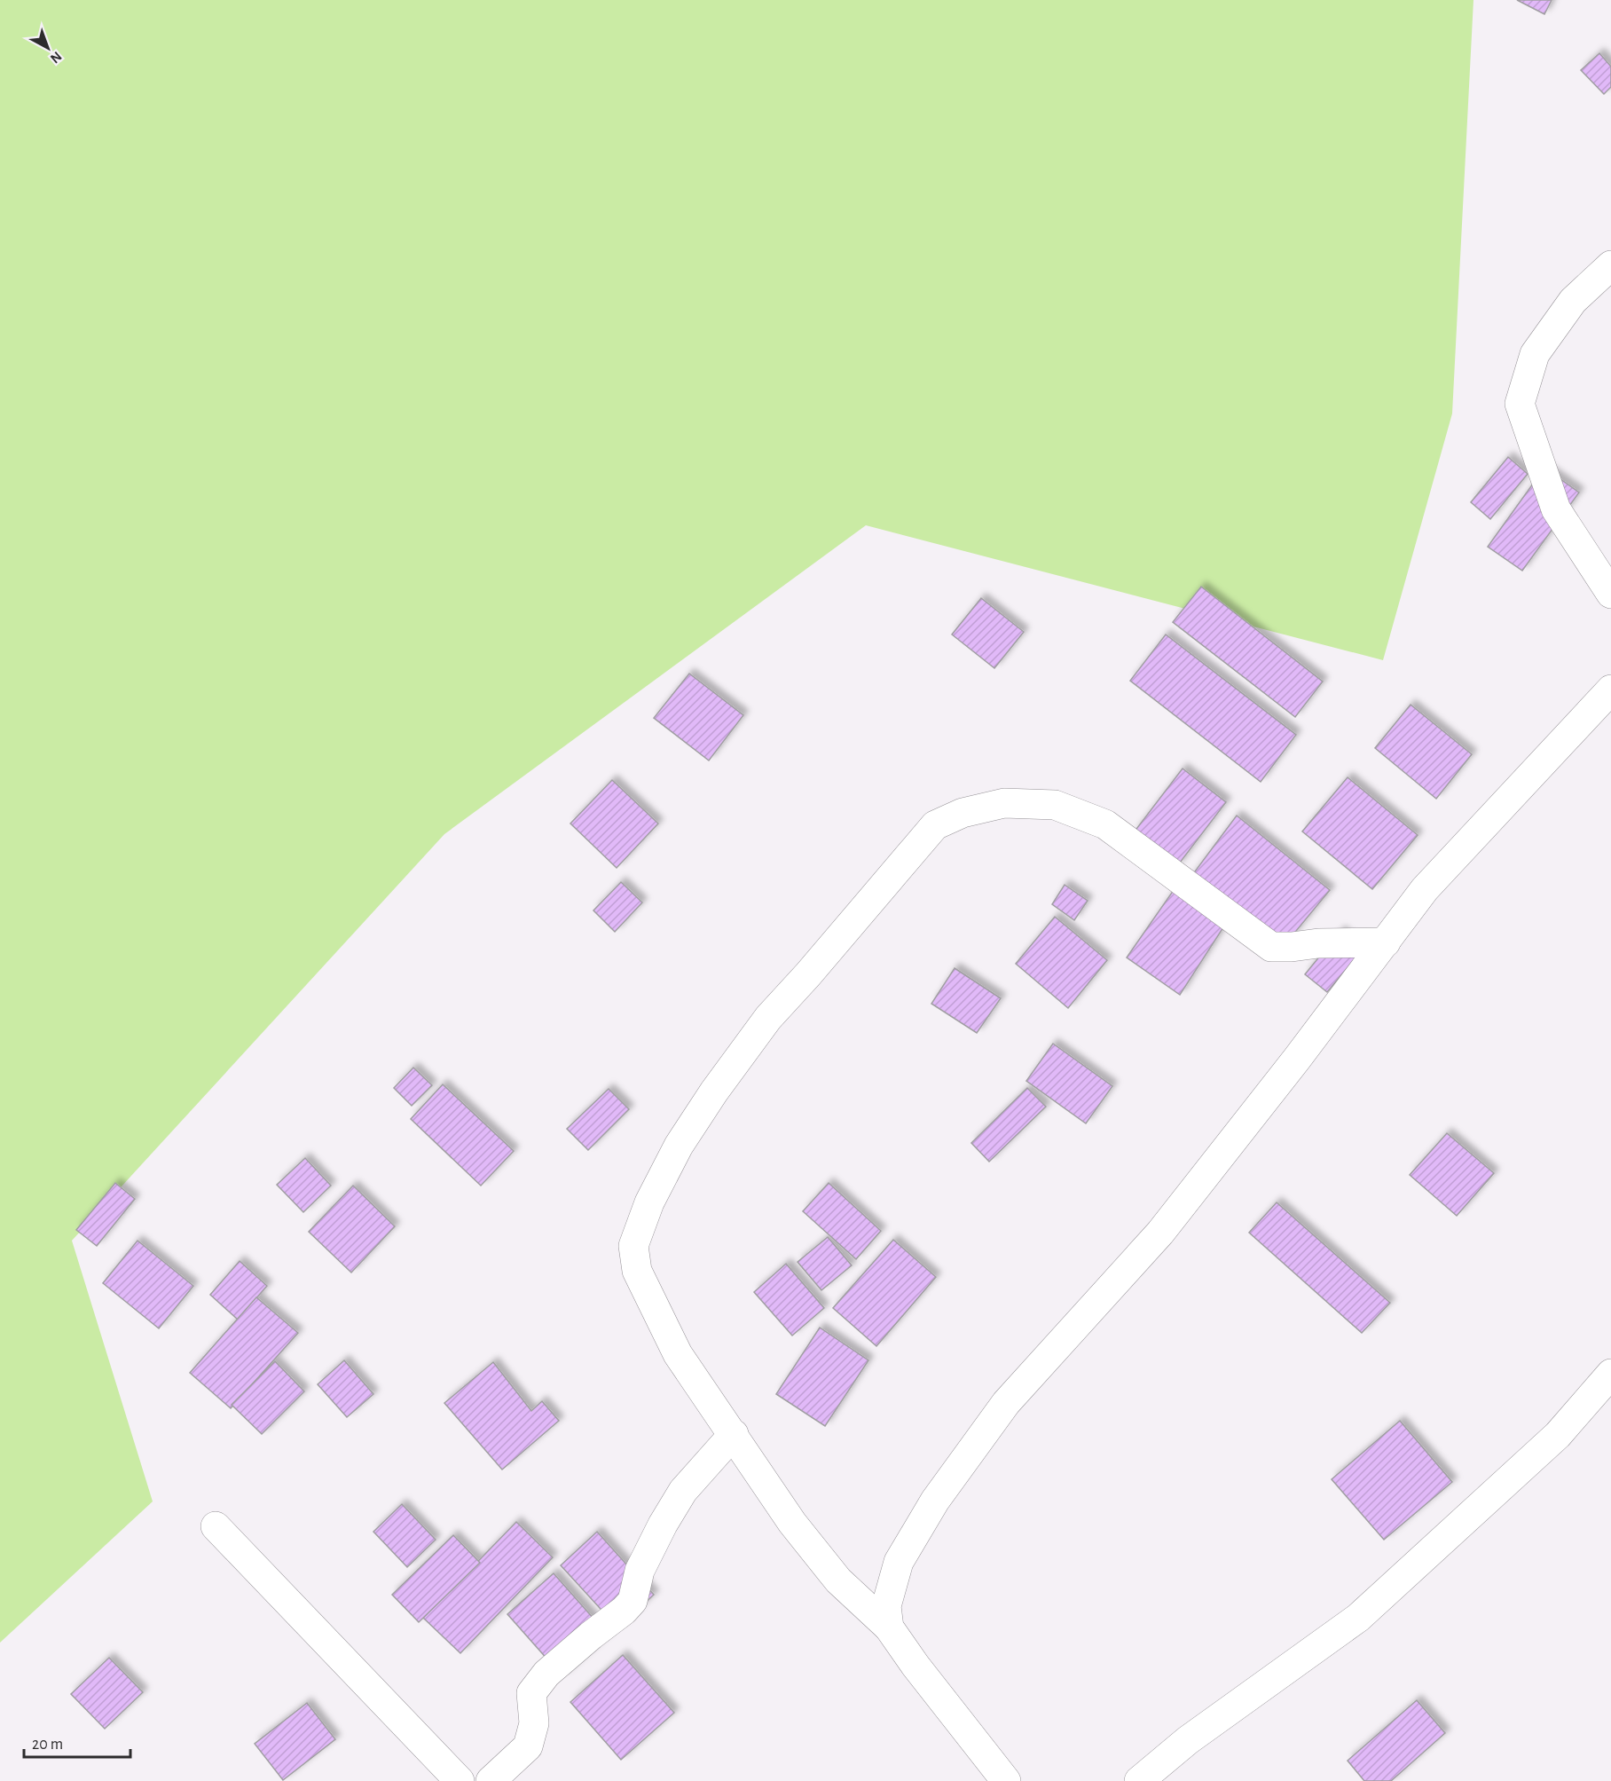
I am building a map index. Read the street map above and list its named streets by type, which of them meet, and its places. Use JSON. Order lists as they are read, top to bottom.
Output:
{
  "scale_bar": "20 m",
  "north": "bottom right"
}
